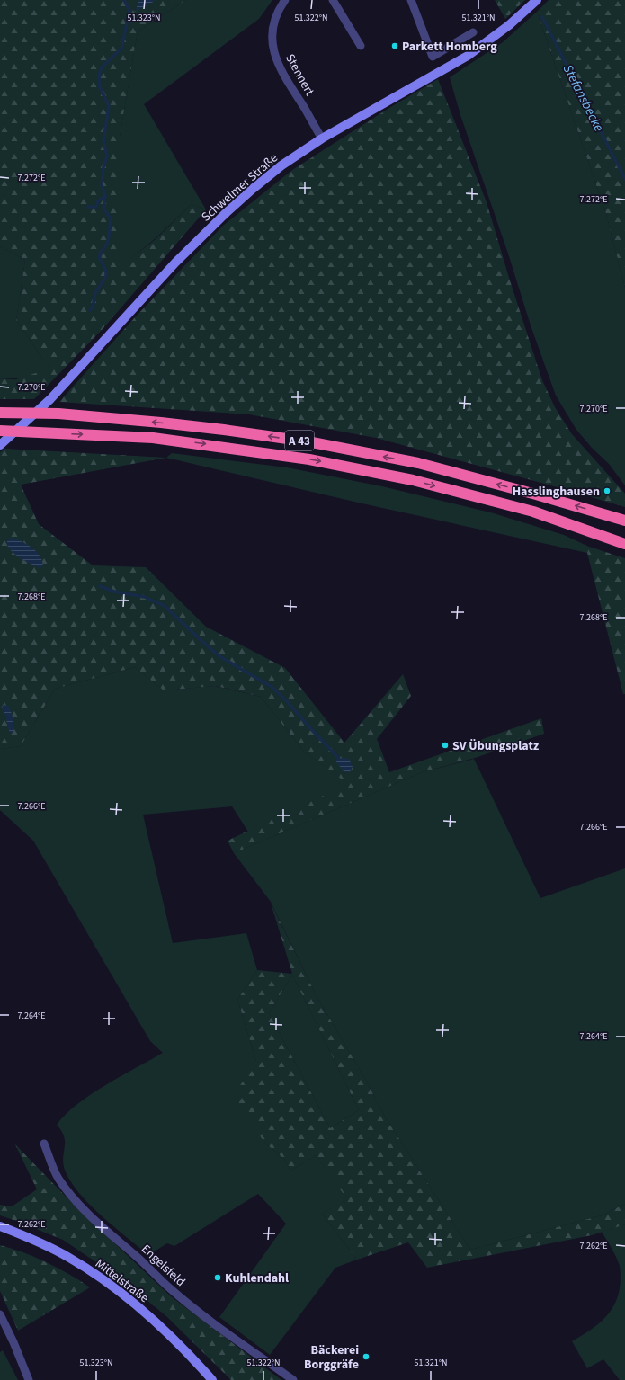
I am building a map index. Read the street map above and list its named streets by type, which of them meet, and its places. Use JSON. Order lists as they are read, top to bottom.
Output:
{
  "streets": {
    "highway": ["A 43"],
    "main road": ["Schwelmer Straße", "Mittelstraße"],
    "street": ["Stennert", "Engelsfeld"]
  },
  "crossings": [
    ["Stennert", "Schwelmer Straße"]
  ],
  "water": ["Stefansbecke"],
  "places": [
    "Parkett Homberg",
    "Hasslinghausen",
    "SV Übungsplatz",
    "Kuhlendahl",
    "Bäckerei Borggräfe"
  ],
  "coordinates": [
    "51.323°N",
    "51.322°N",
    "51.321°N",
    "7.272°E",
    "7.270°E",
    "7.268°E",
    "7.266°E",
    "7.264°E",
    "7.262°E"
  ]
}
